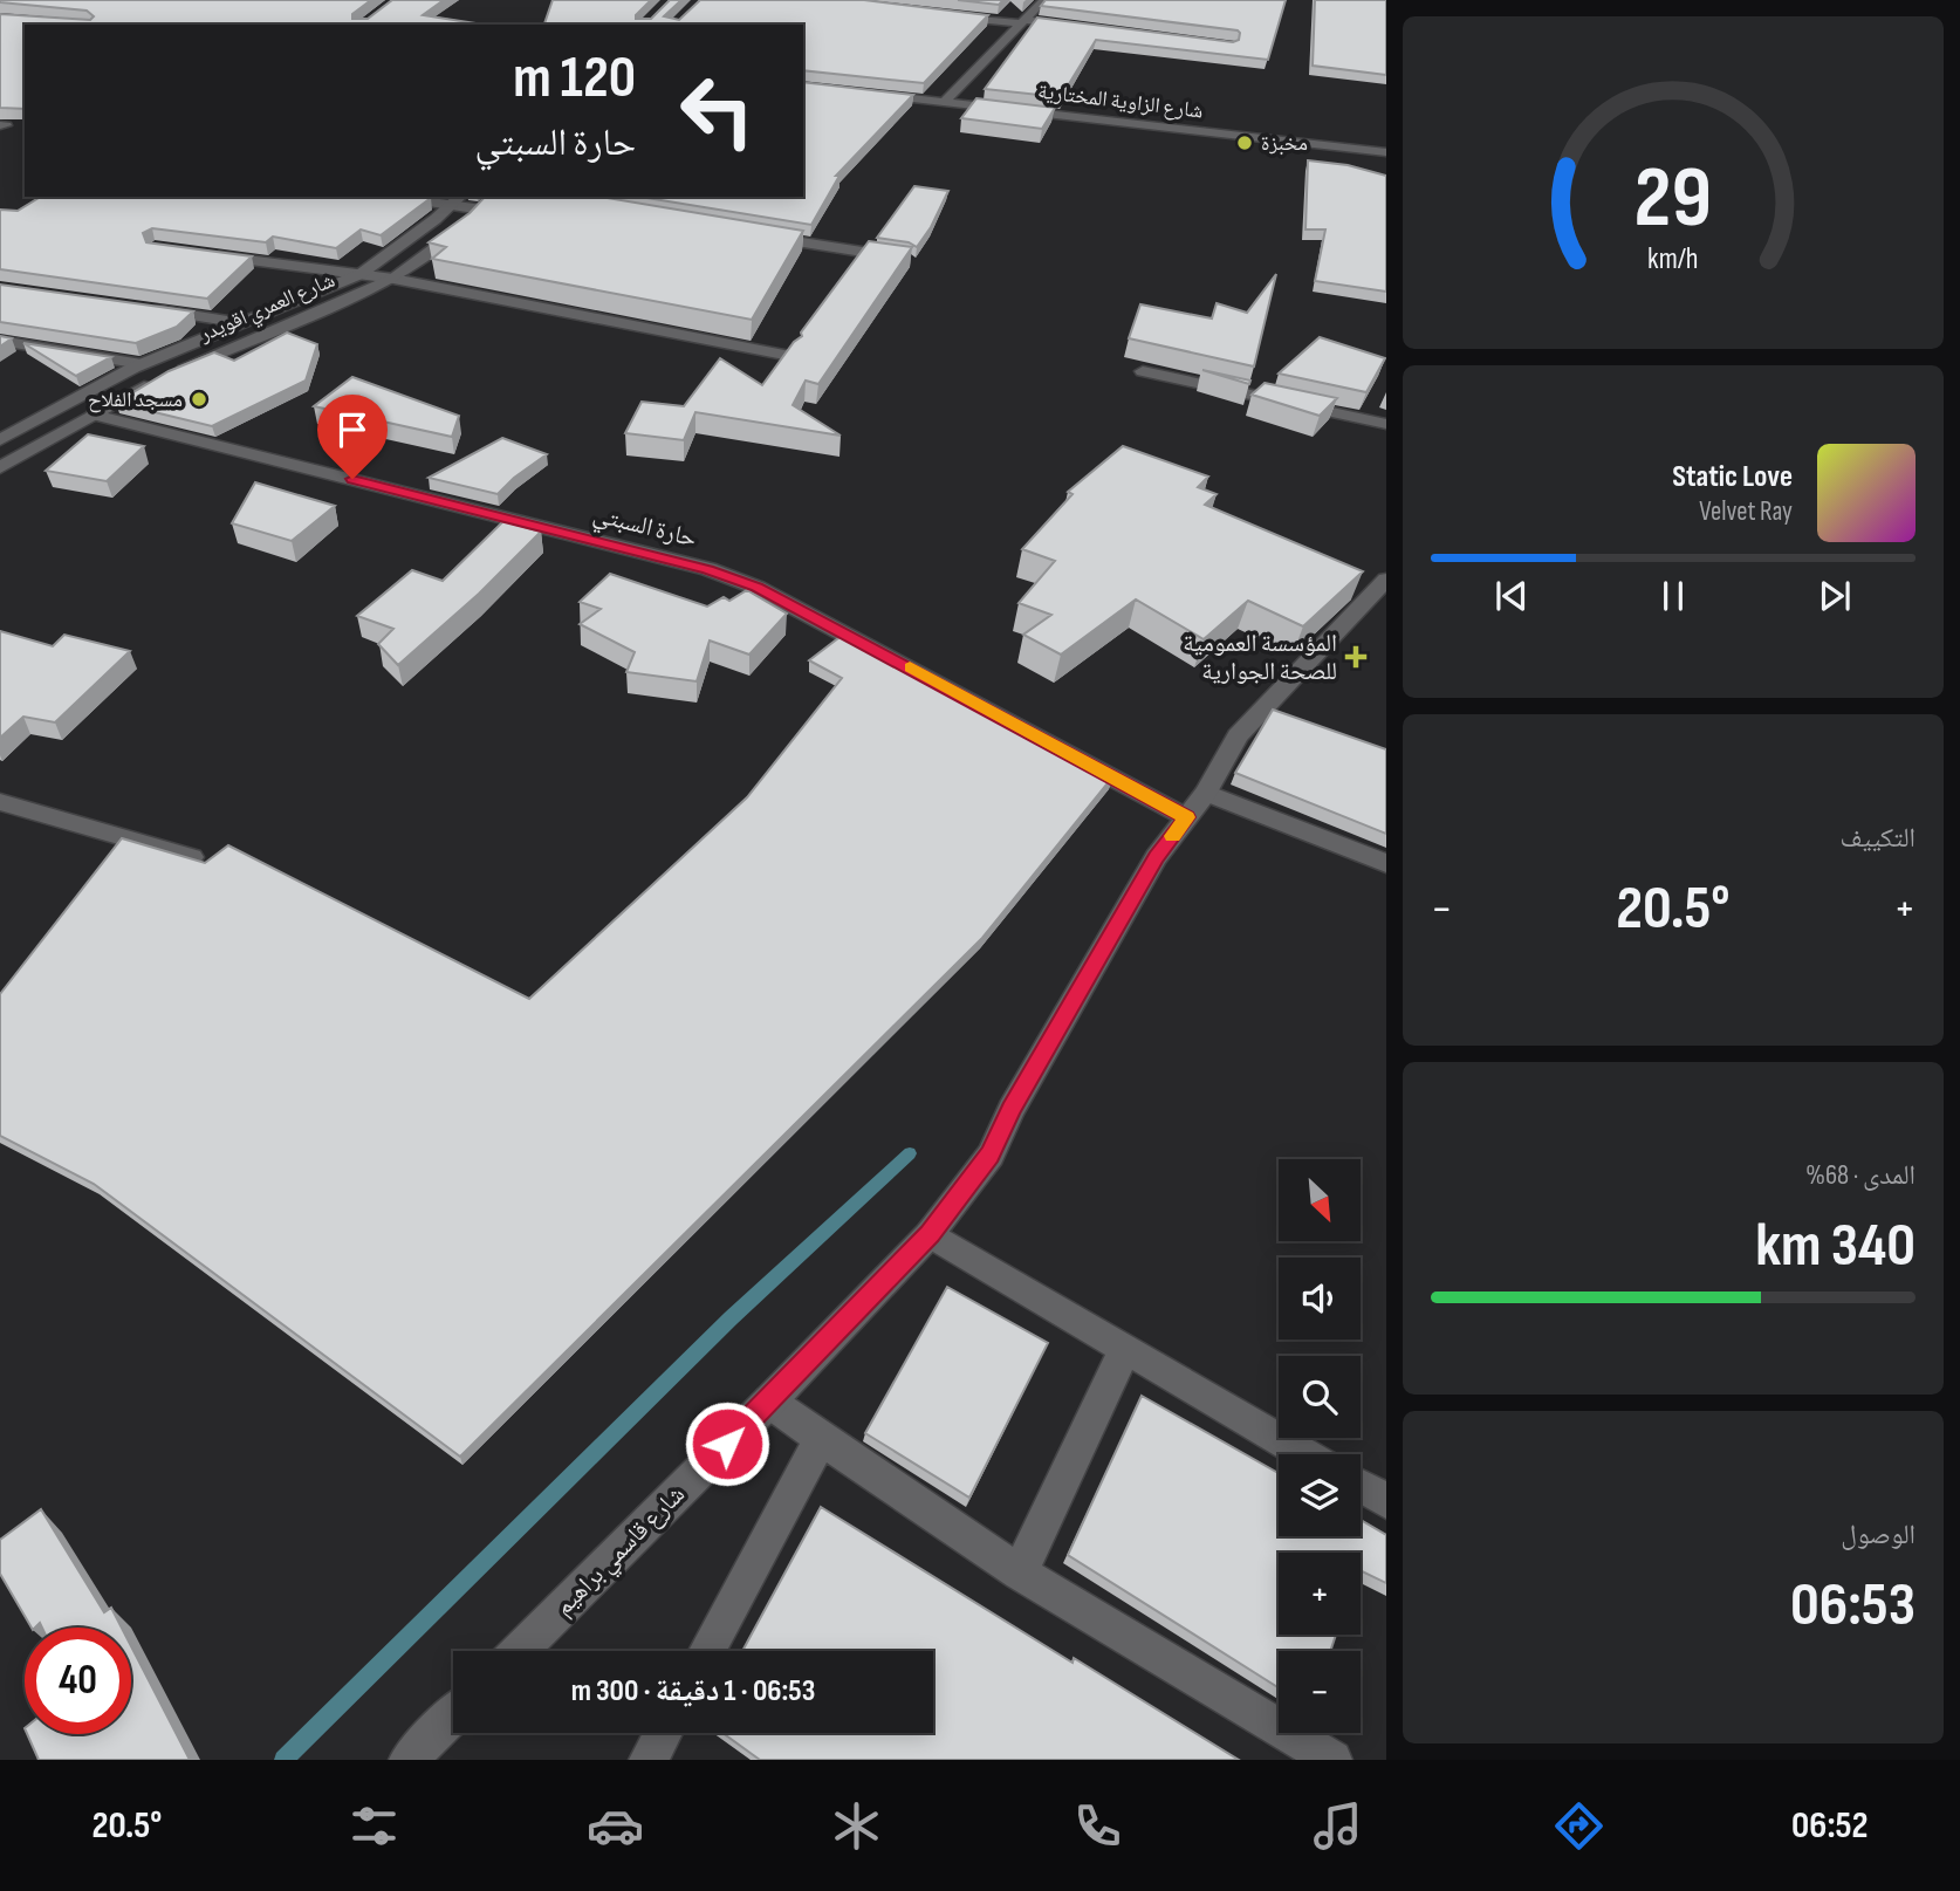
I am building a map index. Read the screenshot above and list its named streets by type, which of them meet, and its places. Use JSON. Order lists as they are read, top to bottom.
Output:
{
  "streets": {
    "street": [
      "شارع الزاوية المختارية",
      "شارع العمري اقويدر",
      "حارة السبتي",
      "شارع قاسمي براهيم"
    ]
  },
  "crossings": [
    ["شارع العمري اقويدر", "حارة السبتي"],
    ["حارة السبتي", "شارع قاسمي براهيم"]
  ],
  "places": {
    "other": ["مخبزة", "مسجد الفلاح"],
    "health": ["المؤسسة العمومية للصحة الجوارية"]
  },
  "north": "bottom right",
  "page": {
    "turn": ["120 m", "حارة السبتي"],
    "song": ["Static Love", "Velvet Ray"],
    "tile": [
      "التكييف",
      ["المدى · 68%", "340 km"],
      ["الوصول", "06:53"]
    ],
    "heat": ["−", "20.5°", "+"],
    "map_buttons": ["+", "−"],
    "limit": "40",
    "trip": "06:53 · 1 دقيقة · 300 m",
    "tabs": ["06:52", "20.5°"],
    "gauge": ["29", "km/h"]
  }
}
